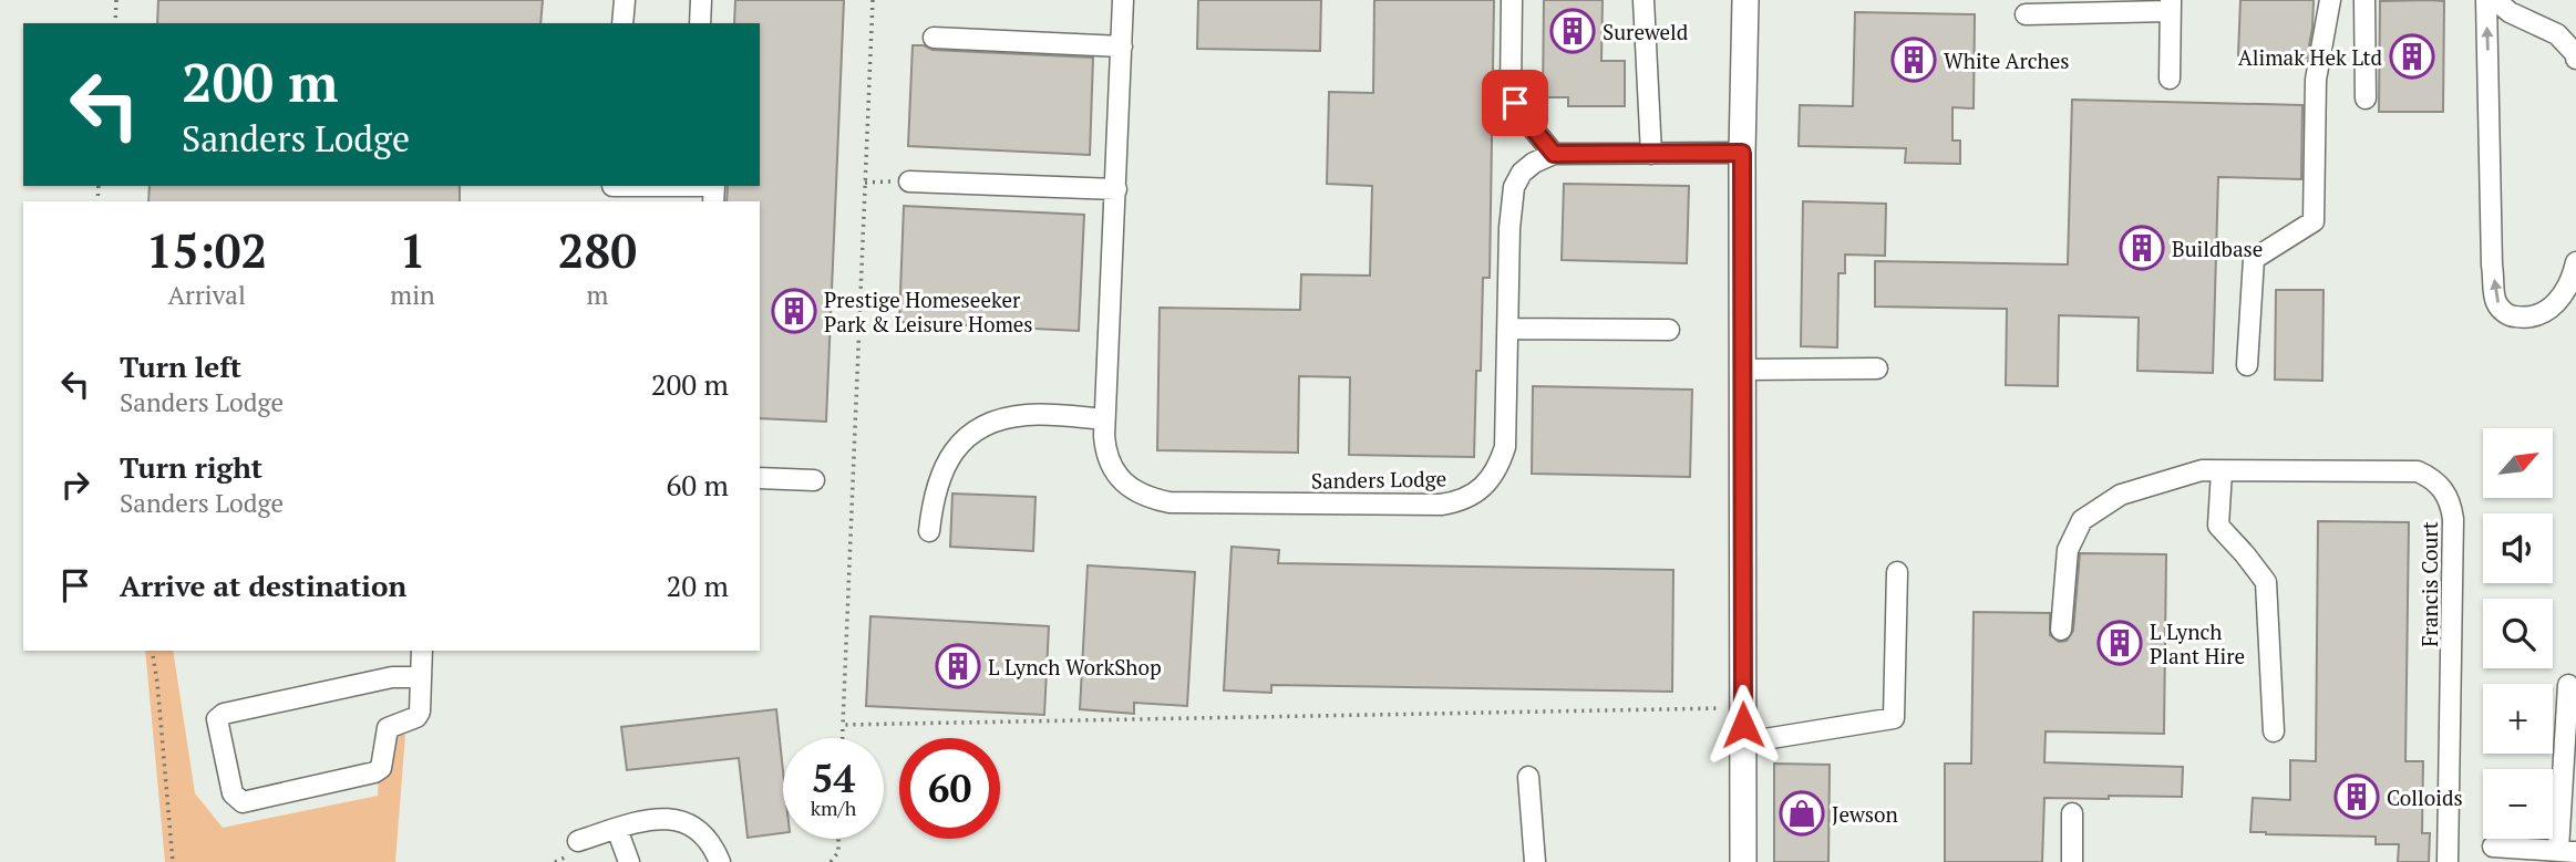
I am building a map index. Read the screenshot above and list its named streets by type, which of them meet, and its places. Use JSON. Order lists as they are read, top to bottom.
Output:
{
  "streets": {
    "street": ["Sanders Lodge", "Francis Court"]
  },
  "places": {
    "building": [
      "Sureweld",
      "Alimak Hek Ltd",
      "White Arches",
      "Buildbase",
      "Prestige Homeseeker Park & Leisure Homes",
      "L Lynch Plant Hire",
      "L Lynch WorkShop",
      "Colloids"
    ],
    "shop": ["Jewson"]
  },
  "north": "top right",
  "page": {
    "turn": ["200 m", "Sanders Lodge"],
    "eta": [
      "15:02",
      "Arrival",
      "1",
      "min",
      "280",
      "m"
    ],
    "list": [
      {
        "name": "Turn left",
        "note": "Sanders Lodge",
        "value": "200 m"
      },
      {
        "name": "Turn right",
        "note": "Sanders Lodge",
        "value": "60 m"
      },
      {
        "name": "Arrive at destination",
        "value": "20 m"
      }
    ],
    "map_buttons": ["+", "−"],
    "speed": "54 km/h",
    "limit": "60"
  }
}
